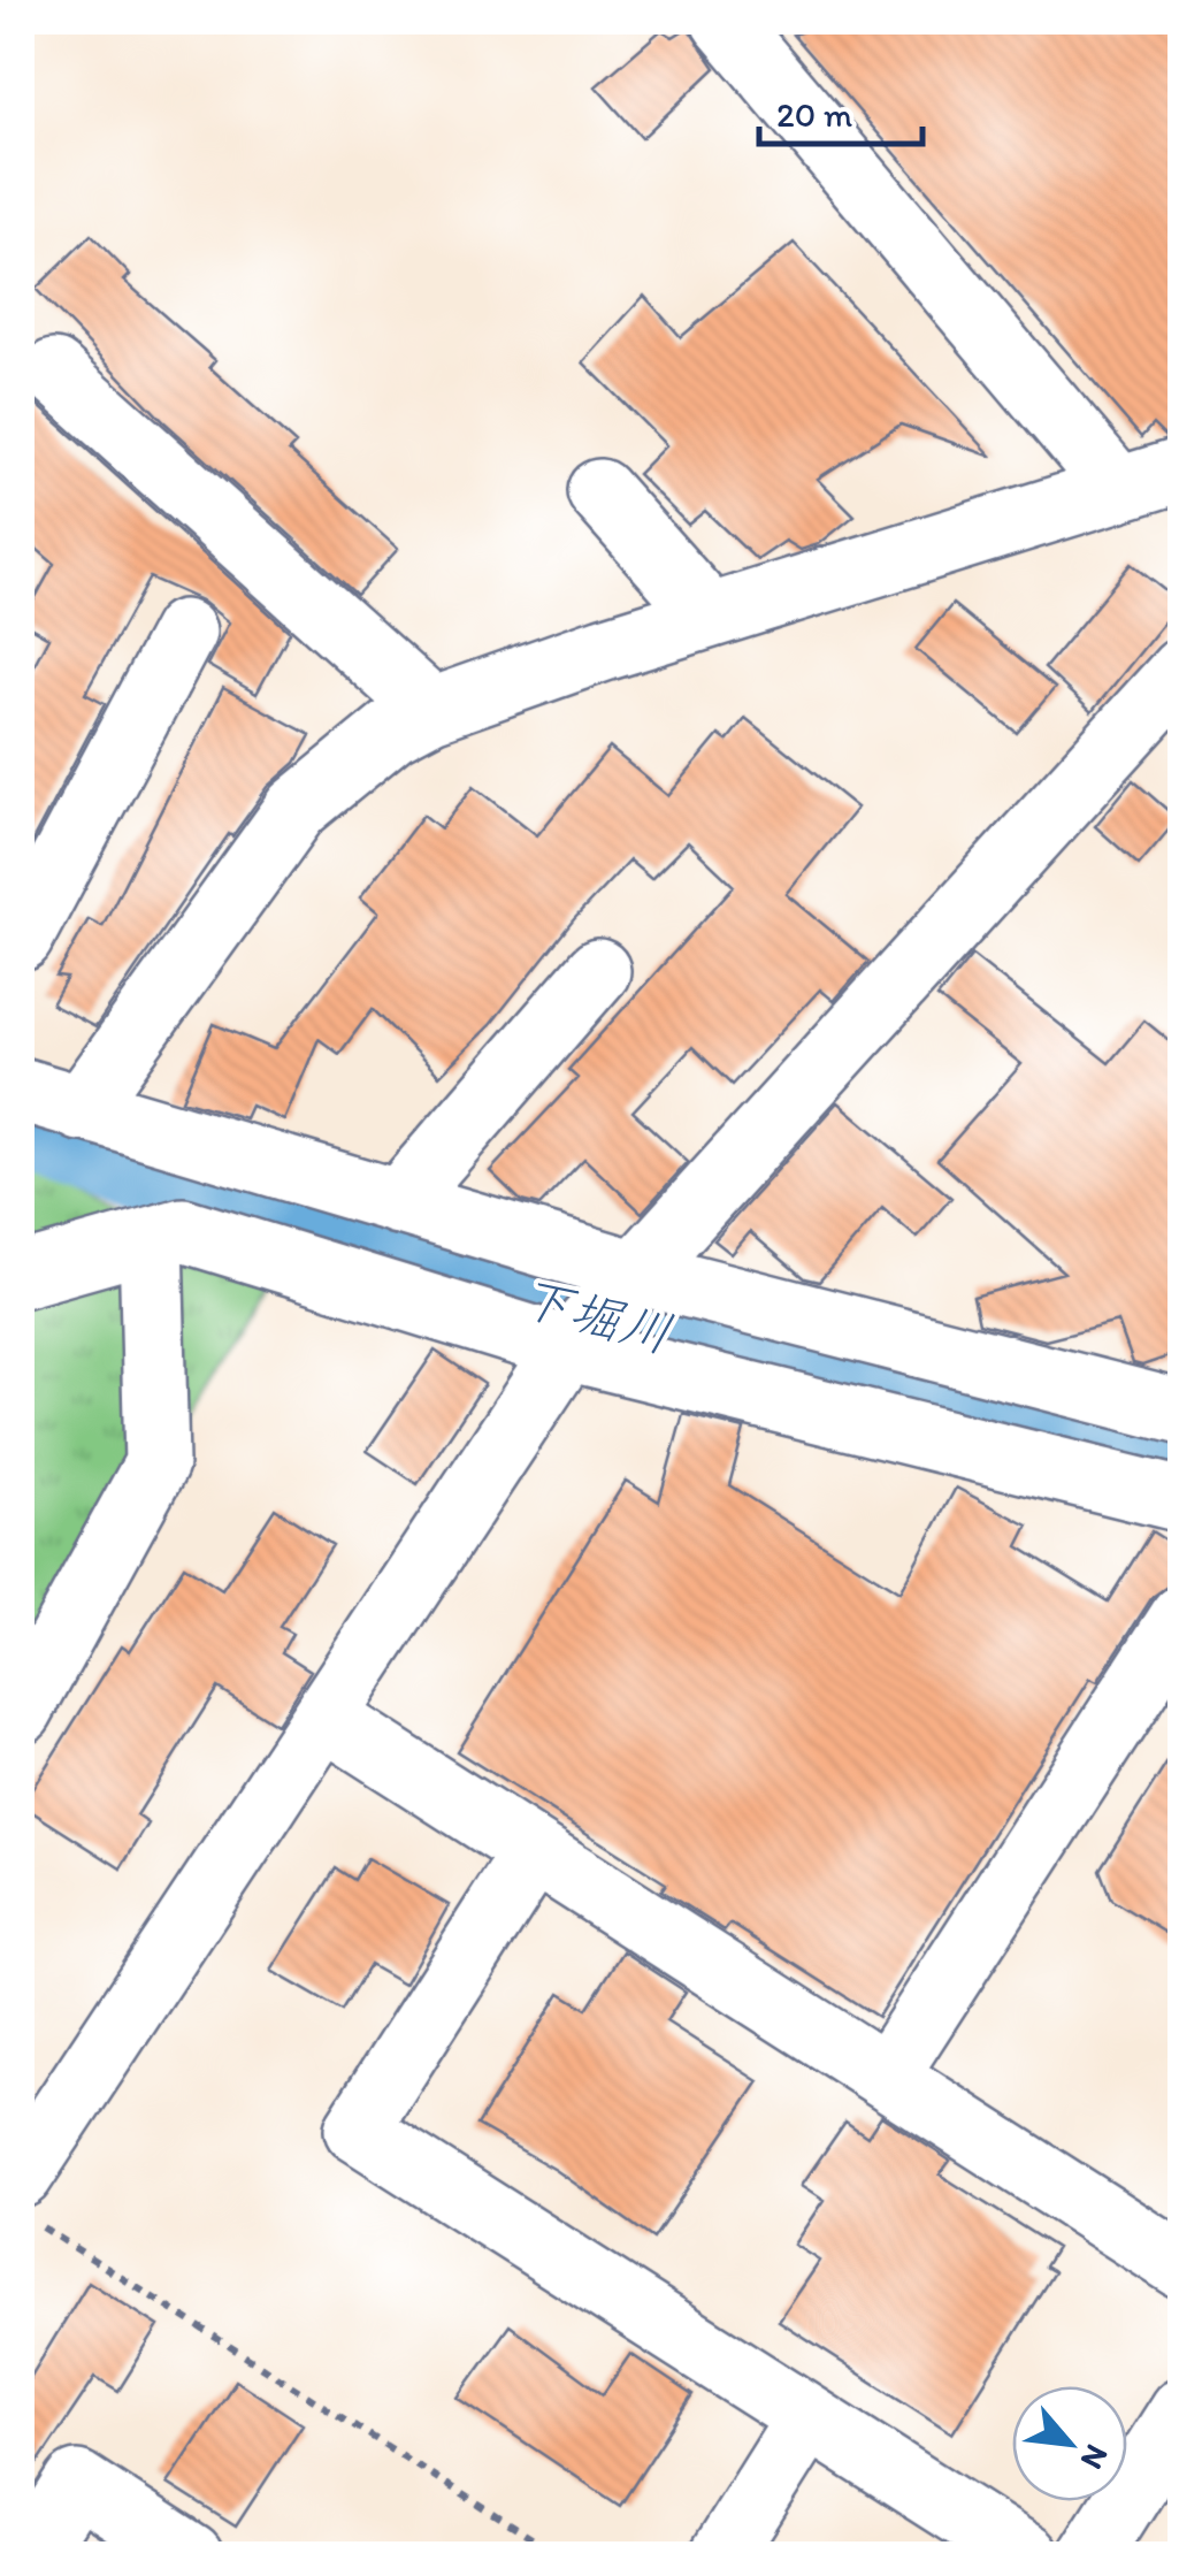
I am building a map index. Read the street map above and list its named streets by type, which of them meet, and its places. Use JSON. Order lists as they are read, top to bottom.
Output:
{
  "water": ["下堀川"],
  "scale_bar": "20 m",
  "north": "bottom right"
}
